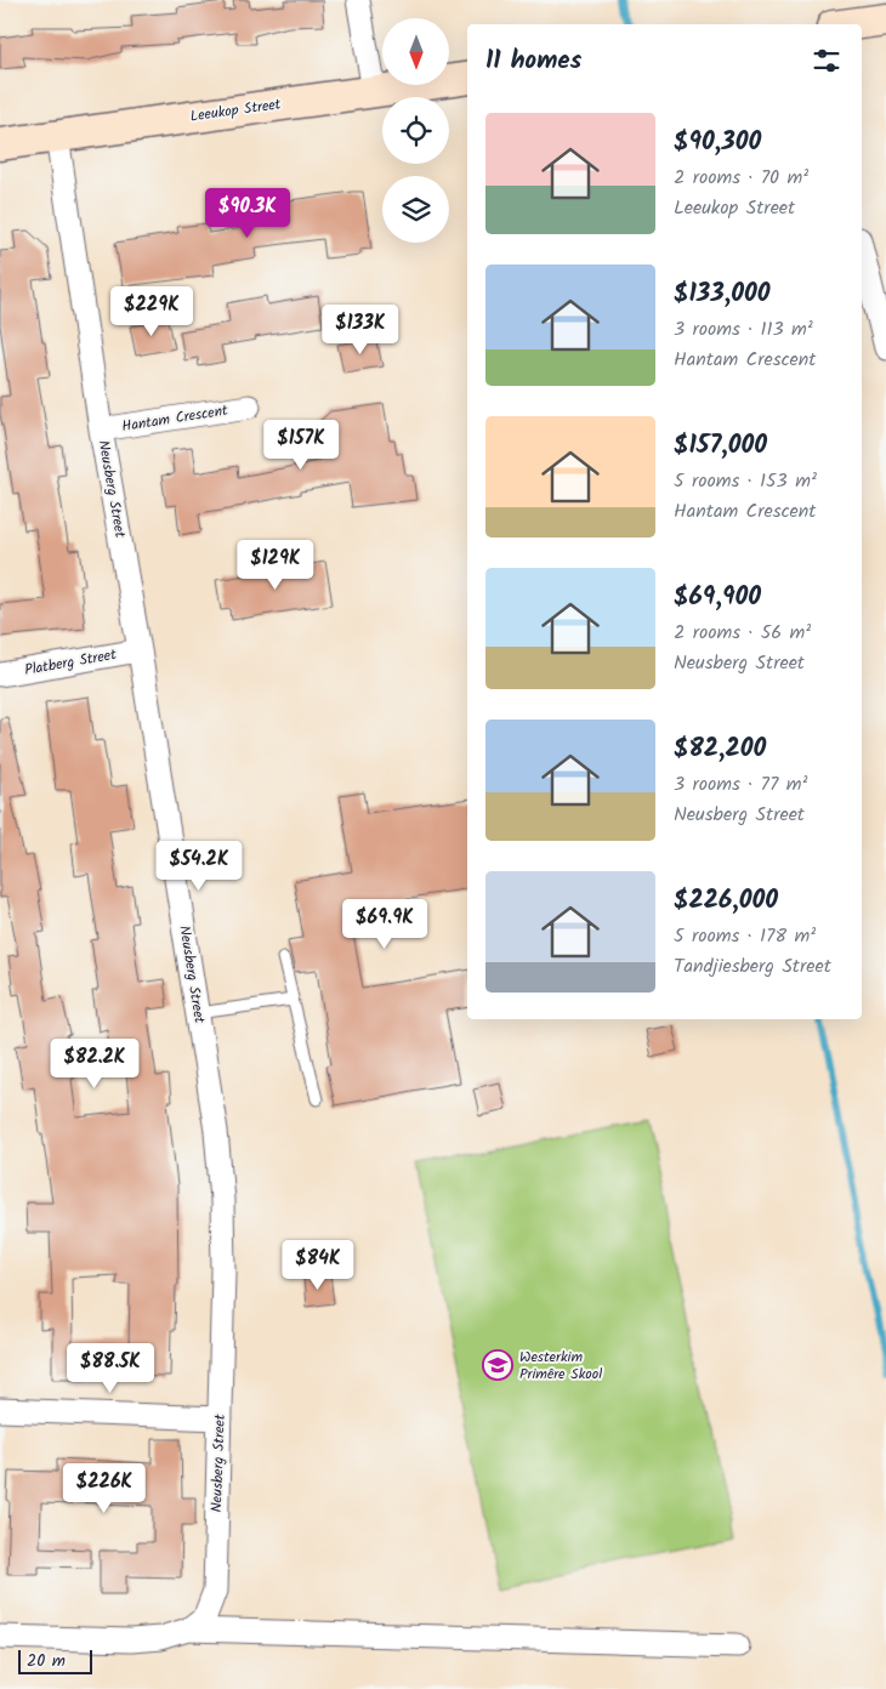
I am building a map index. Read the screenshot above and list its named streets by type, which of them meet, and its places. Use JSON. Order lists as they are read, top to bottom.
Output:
{
  "streets": {
    "street": [
      "Leeukop Street",
      "Hantam Crescent",
      "Neusberg Street",
      "Platberg Street"
    ]
  },
  "crossings": [
    ["Leeukop Street", "Neusberg Street"],
    ["Hantam Crescent", "Neusberg Street"],
    ["Neusberg Street", "Platberg Street"]
  ],
  "places": {
    "school or university": ["Westerkim Primêre Skool"]
  },
  "scale_bar": "20 m",
  "north": "bottom",
  "page": {
    "heading": "11 homes",
    "list": [
      {
        "name": "$90,300",
        "note": "2 rooms · 70 m² · Leeukop Street"
      },
      {
        "name": "$133,000",
        "note": "3 rooms · 113 m² · Hantam Crescent"
      },
      {
        "name": "$157,000",
        "note": "5 rooms · 153 m² · Hantam Crescent"
      },
      {
        "name": "$69,900",
        "note": "2 rooms · 56 m² · Neusberg Street"
      },
      {
        "name": "$82,200",
        "note": "3 rooms · 77 m² · Neusberg Street"
      },
      {
        "name": "$226,000",
        "note": "5 rooms · 178 m² · Tandjiesberg Street"
      }
    ],
    "price": [
      "$90.3K",
      "$229K",
      "$133K",
      "$157K",
      "$129K",
      "$54.2K",
      "$69.9K",
      "$82.2K",
      "$84K",
      "$88.5K",
      "$226K"
    ],
    "scale": "20 m"
  }
}
